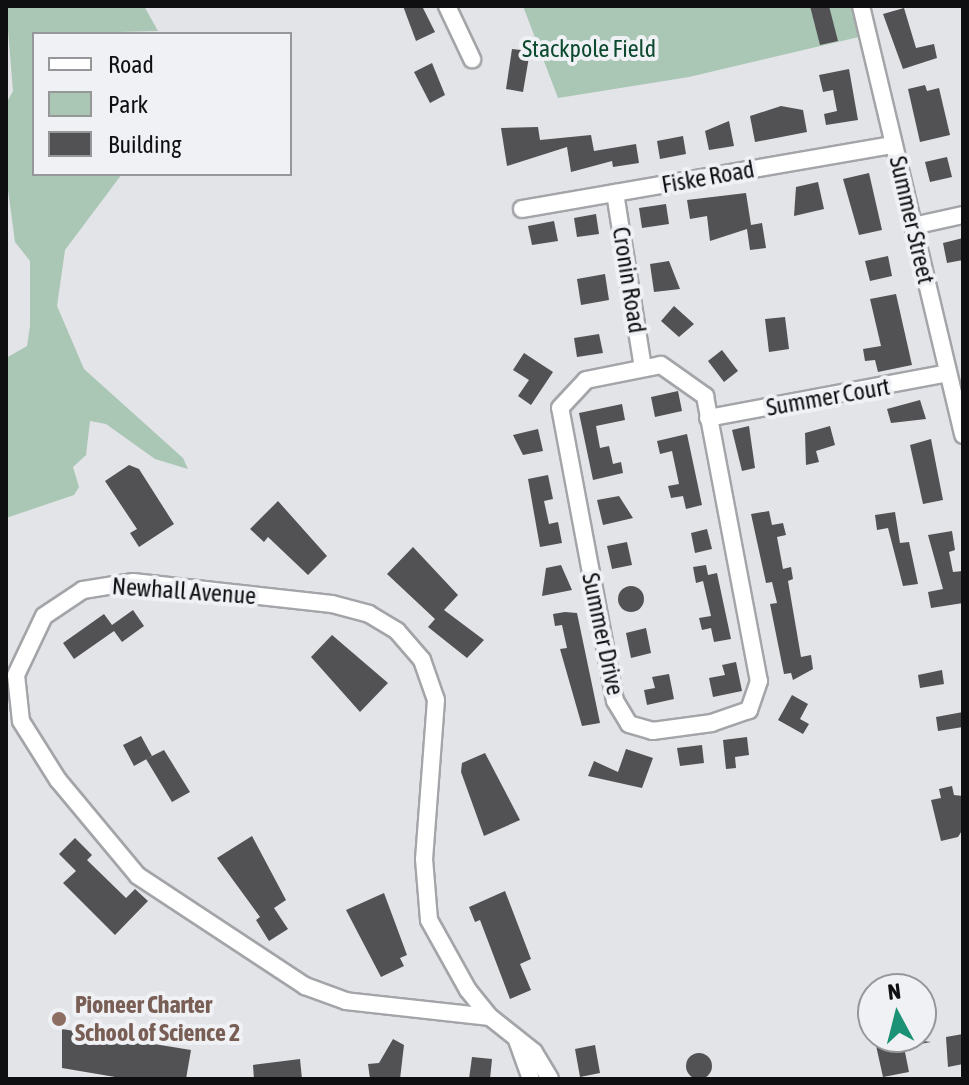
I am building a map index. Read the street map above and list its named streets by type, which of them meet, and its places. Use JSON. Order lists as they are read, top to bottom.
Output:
{
  "streets": {
    "street": [
      "Fiske Road",
      "Summer Street",
      "Cronin Road",
      "Summer Court",
      "Newhall Avenue",
      "Summer Drive"
    ]
  },
  "crossings": [
    ["Fiske Road", "Summer Street"],
    ["Fiske Road", "Cronin Road"],
    ["Summer Street", "Summer Court"],
    ["Cronin Road", "Summer Drive"],
    ["Summer Court", "Summer Drive"]
  ],
  "parks": ["Stackpole Field"],
  "places": ["Pioneer Charter School of Science 2"],
  "legend": ["Road", "Park", "Building"],
  "north": "top"
}
